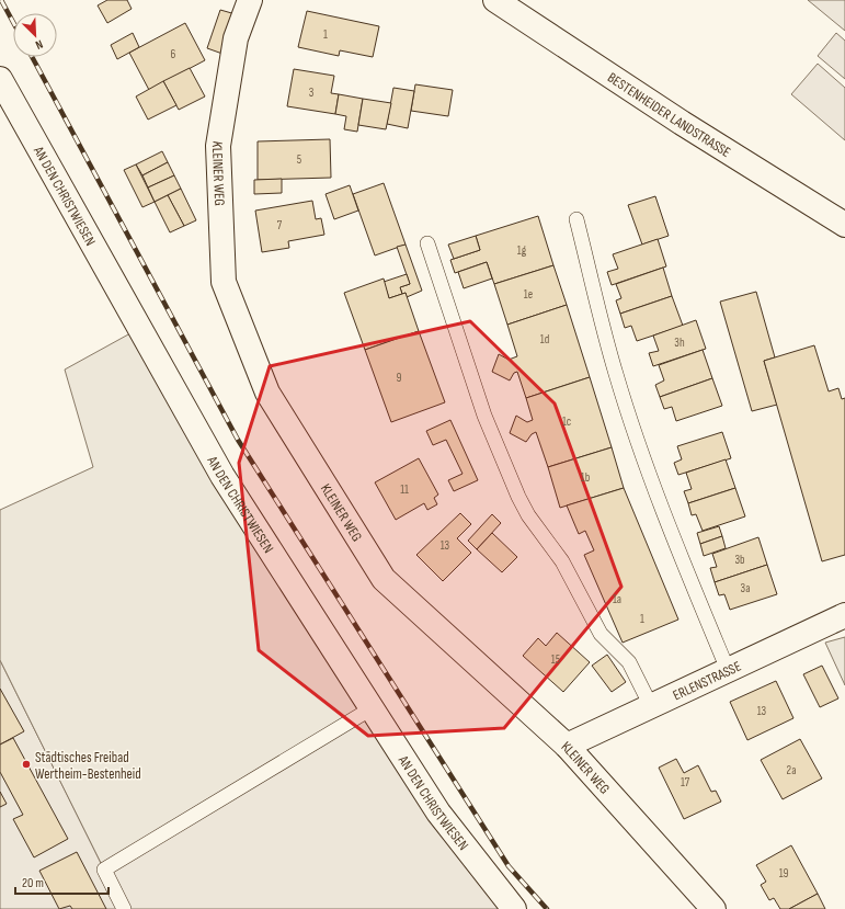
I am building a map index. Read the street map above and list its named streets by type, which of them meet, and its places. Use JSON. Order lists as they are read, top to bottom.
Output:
{
  "streets": {
    "street": [
      "BESTENHEIDER LANDSTRASSE",
      "KLEINER WEG",
      "AN DEN CHRISTWIESEN",
      "ERLENSTRASSE"
    ]
  },
  "crossings": [
    ["KLEINER WEG", "ERLENSTRASSE"]
  ],
  "places": ["Städtisches Freibad Wertheim-Bestenheid"],
  "house_numbers": [
    "1",
    "6",
    "3",
    "5",
    "7",
    "1g",
    "1e",
    "1d",
    "3h",
    "9",
    "1c",
    "1b",
    "11",
    "13",
    "3b",
    "3a",
    "1a",
    "1",
    "15",
    "13",
    "2a",
    "17",
    "19"
  ],
  "scale_bar": "20 m",
  "north": "bottom right"
}
